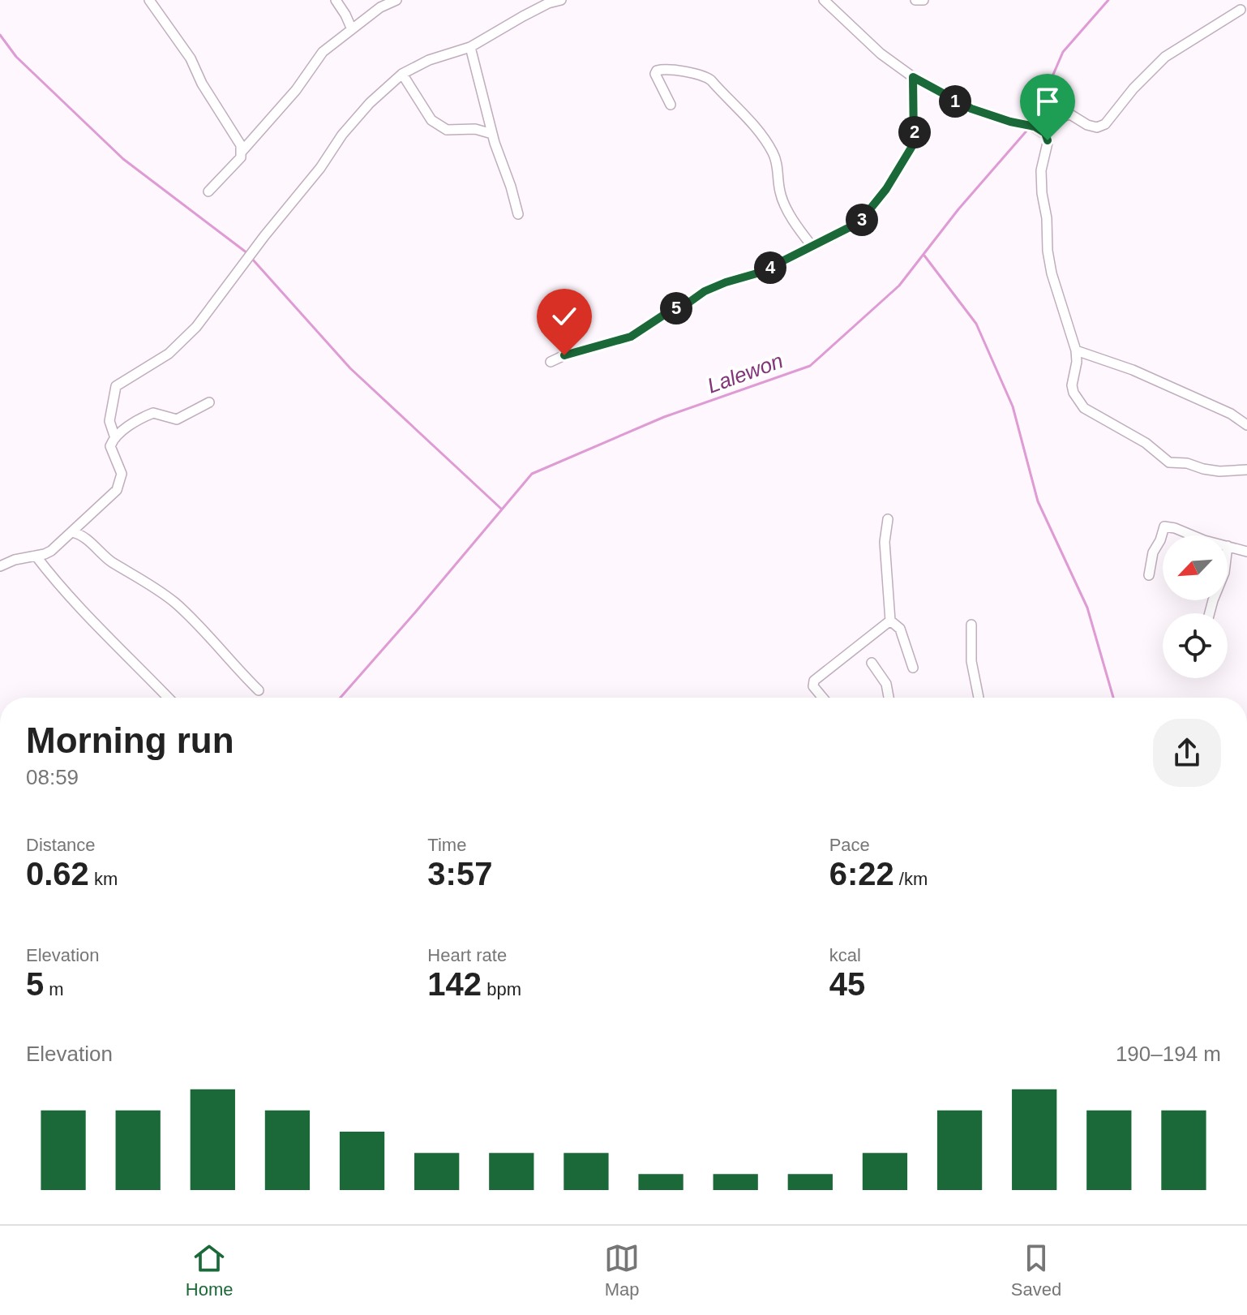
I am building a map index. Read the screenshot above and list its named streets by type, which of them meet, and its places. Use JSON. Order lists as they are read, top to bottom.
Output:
{
  "water": ["Lalewon"],
  "north": "bottom left",
  "page": {
    "pins": [
      "1",
      "2",
      "3",
      "4",
      "5"
    ],
    "heading": ["Morning run", "08:59"],
    "stats": [
      ["Distance", "0.62 km"],
      ["Time", "3:57"],
      ["Pace", "6:22 /km"],
      ["Elevation", "5 m"],
      ["Heart rate", "142 bpm"],
      ["kcal", "45"]
    ],
    "chart": ["Elevation", "190–194 m"],
    "tabs": ["Home", "Map", "Saved"]
  }
}
